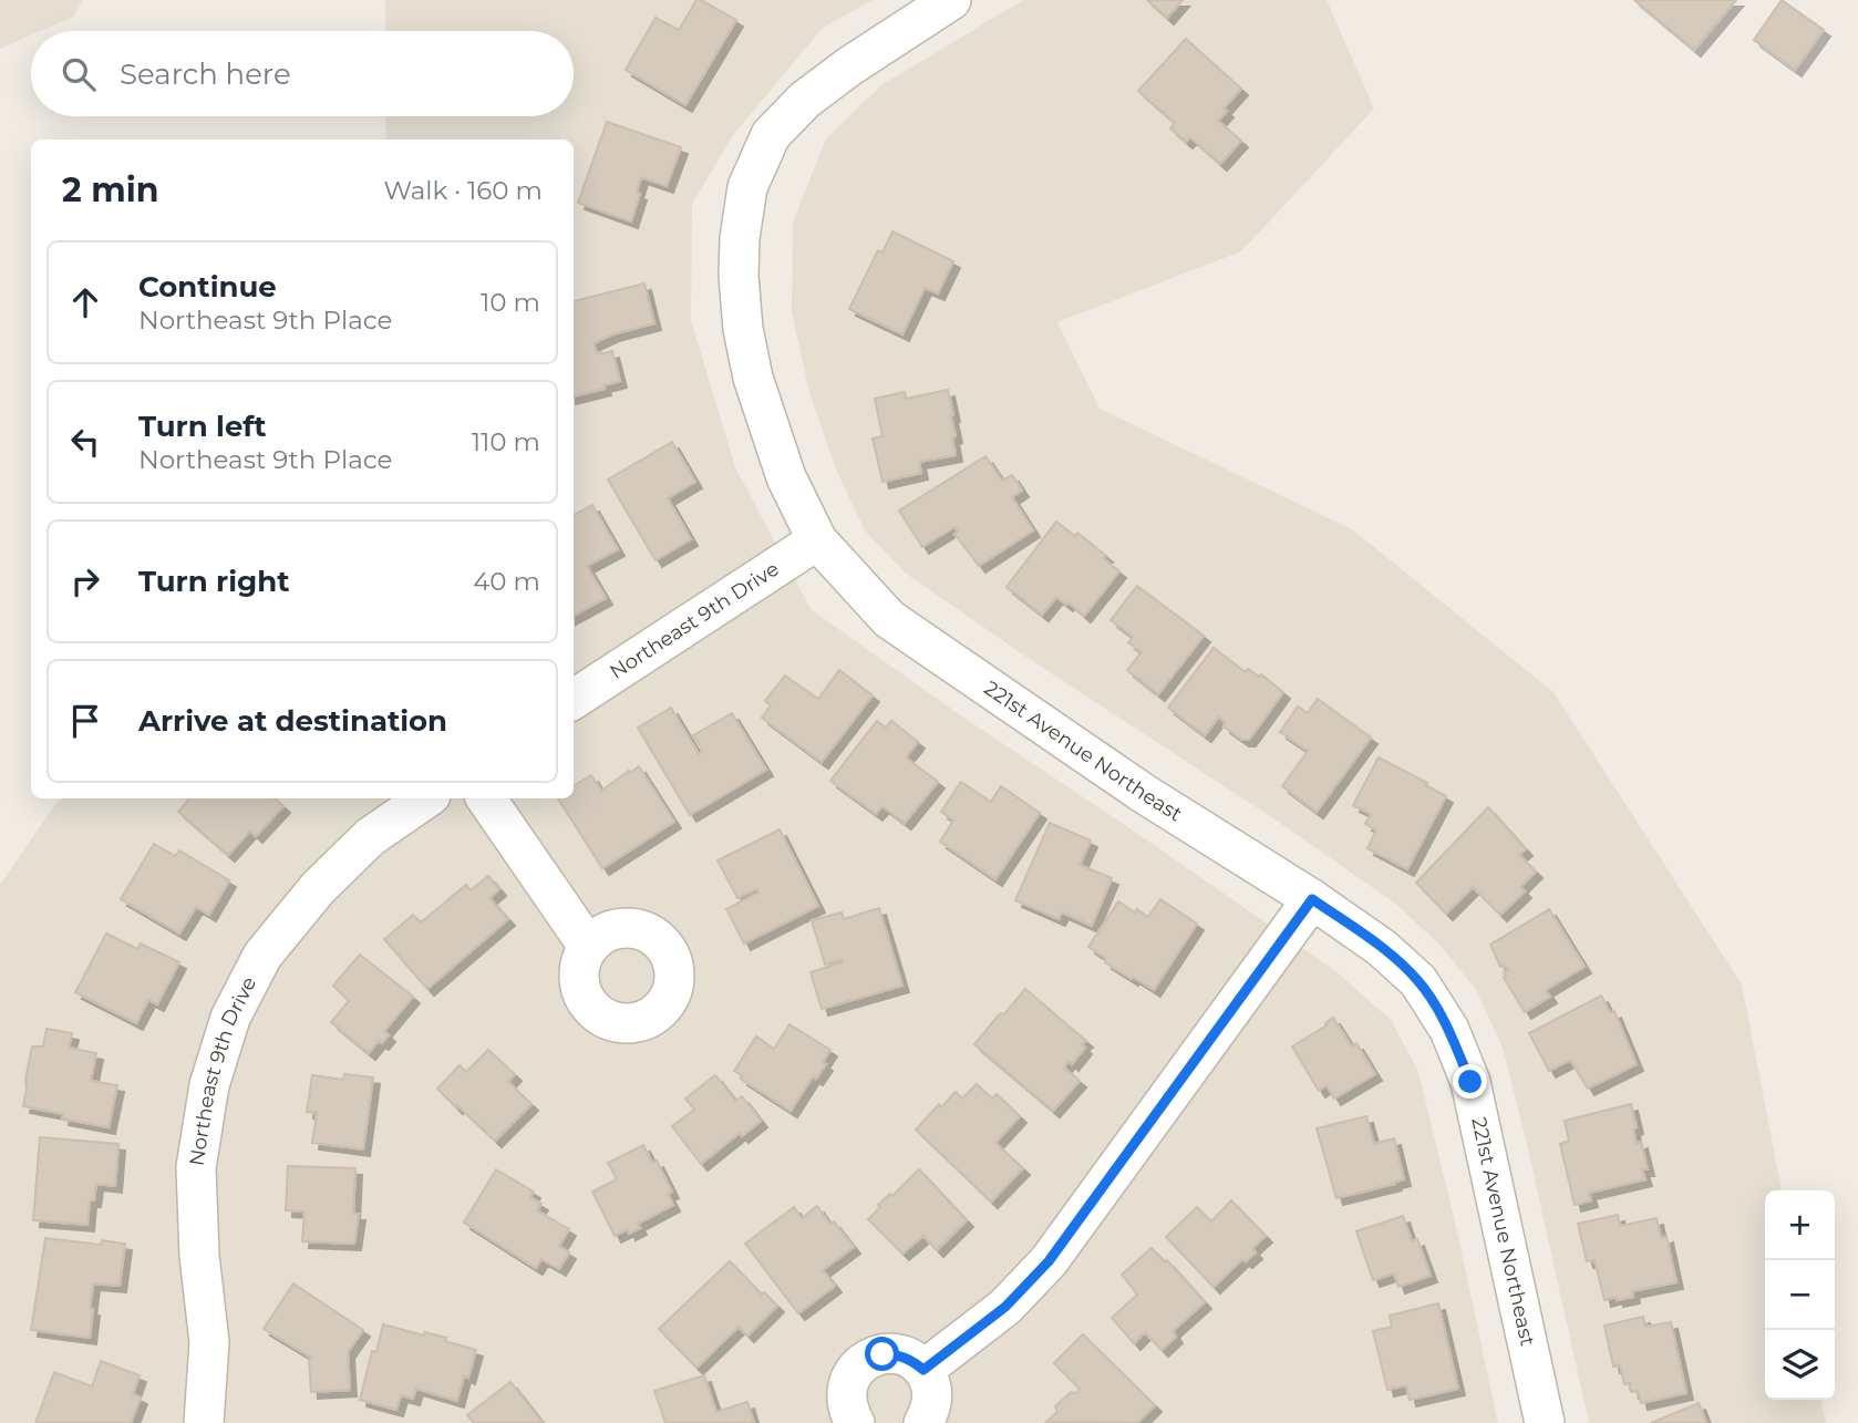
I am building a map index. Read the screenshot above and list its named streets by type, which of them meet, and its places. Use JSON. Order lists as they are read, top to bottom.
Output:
{
  "streets": {
    "street": ["Northeast 9th Drive", "221st Avenue Northeast"]
  },
  "crossings": [
    ["Northeast 9th Drive", "221st Avenue Northeast"]
  ],
  "page": {
    "search": "Search here",
    "heading": ["2 min", "Walk · 160 m"],
    "list": [
      ["Continue", "Northeast 9th Place", "10 m"],
      ["Turn left", "Northeast 9th Place", "110 m"],
      ["Turn right", "40 m"],
      "Arrive at destination"
    ],
    "map_buttons": ["+", "−"]
  }
}
